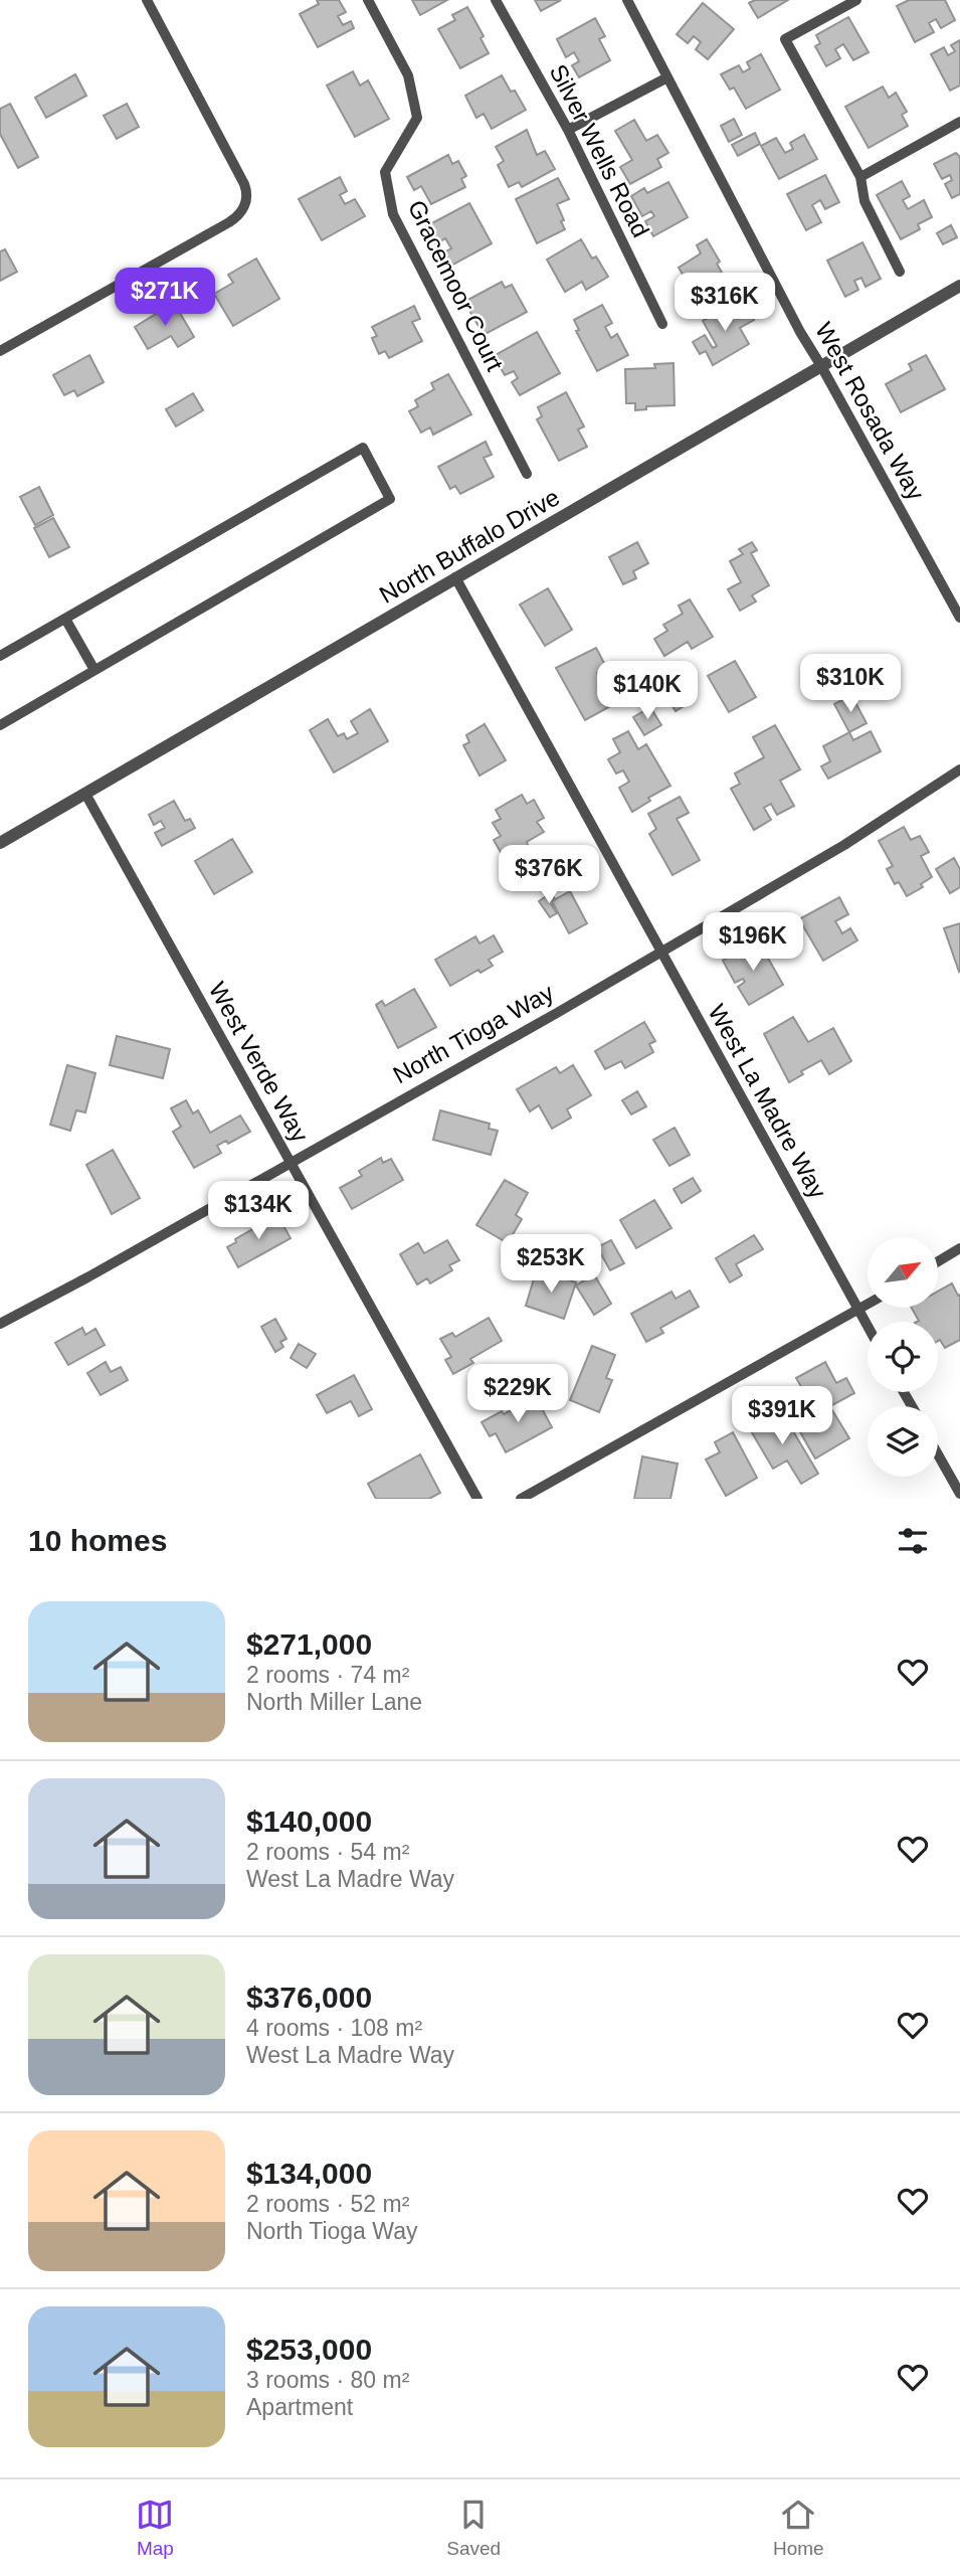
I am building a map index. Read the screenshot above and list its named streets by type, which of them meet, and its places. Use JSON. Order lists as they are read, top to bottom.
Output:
{
  "streets": {
    "street": [
      "Silver Wells Road",
      "Gracemoor Court",
      "West Rosada Way",
      "North Buffalo Drive",
      "North Tioga Way",
      "West Verde Way",
      "West La Madre Way"
    ]
  },
  "crossings": [
    ["West Rosada Way", "North Buffalo Drive"],
    ["North Buffalo Drive", "West Verde Way"],
    ["North Buffalo Drive", "West La Madre Way"],
    ["North Tioga Way", "West Verde Way"],
    ["North Tioga Way", "West La Madre Way"]
  ],
  "north": "top right",
  "page": {
    "price": [
      "$271K",
      "$316K",
      "$310K",
      "$140K",
      "$376K",
      "$196K",
      "$134K",
      "$253K",
      "$229K",
      "$391K"
    ],
    "heading": "10 homes",
    "list": [
      {
        "name": "$271,000",
        "note": "2 rooms · 74 m² · North Miller Lane"
      },
      {
        "name": "$140,000",
        "note": "2 rooms · 54 m² · West La Madre Way"
      },
      {
        "name": "$376,000",
        "note": "4 rooms · 108 m² · West La Madre Way"
      },
      {
        "name": "$134,000",
        "note": "2 rooms · 52 m² · North Tioga Way"
      },
      {
        "name": "$253,000",
        "note": "3 rooms · 80 m² · Apartment"
      }
    ],
    "tabs": ["Map", "Saved", "Home"]
  }
}
